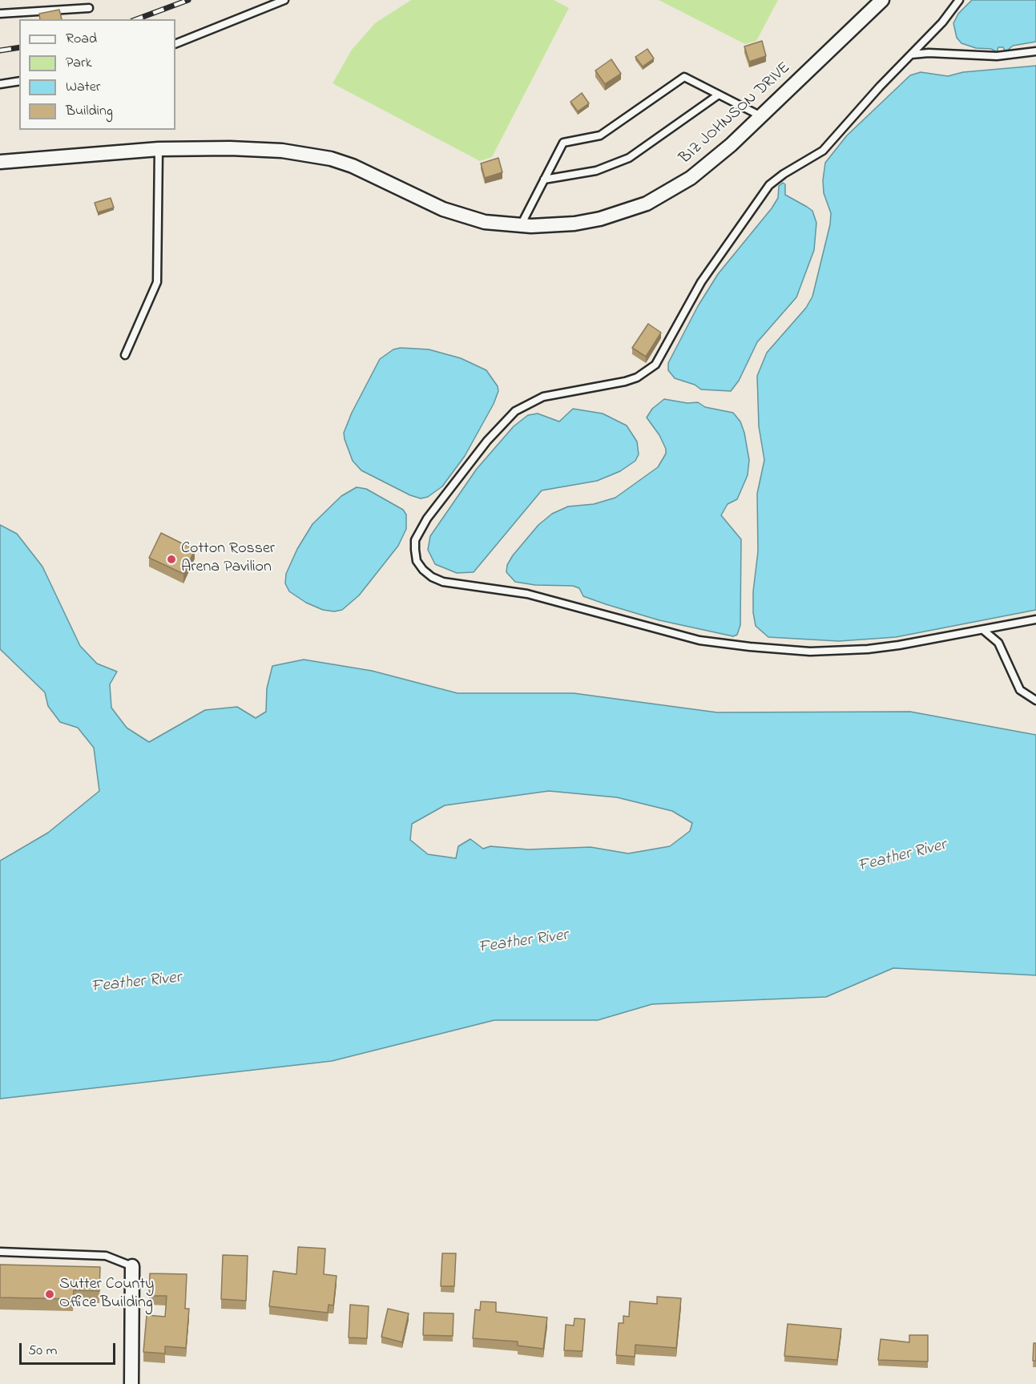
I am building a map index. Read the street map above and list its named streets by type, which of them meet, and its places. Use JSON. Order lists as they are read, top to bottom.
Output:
{
  "streets": {
    "street": ["BIZ JOHNSON DRIVE"]
  },
  "water": ["Feather River"],
  "places": ["Cotton Rosser Arena Pavilion", "Sutter County Office Building"],
  "legend": [
    "Road",
    "Park",
    "Water",
    "Building"
  ],
  "scale_bar": "50 m"
}
